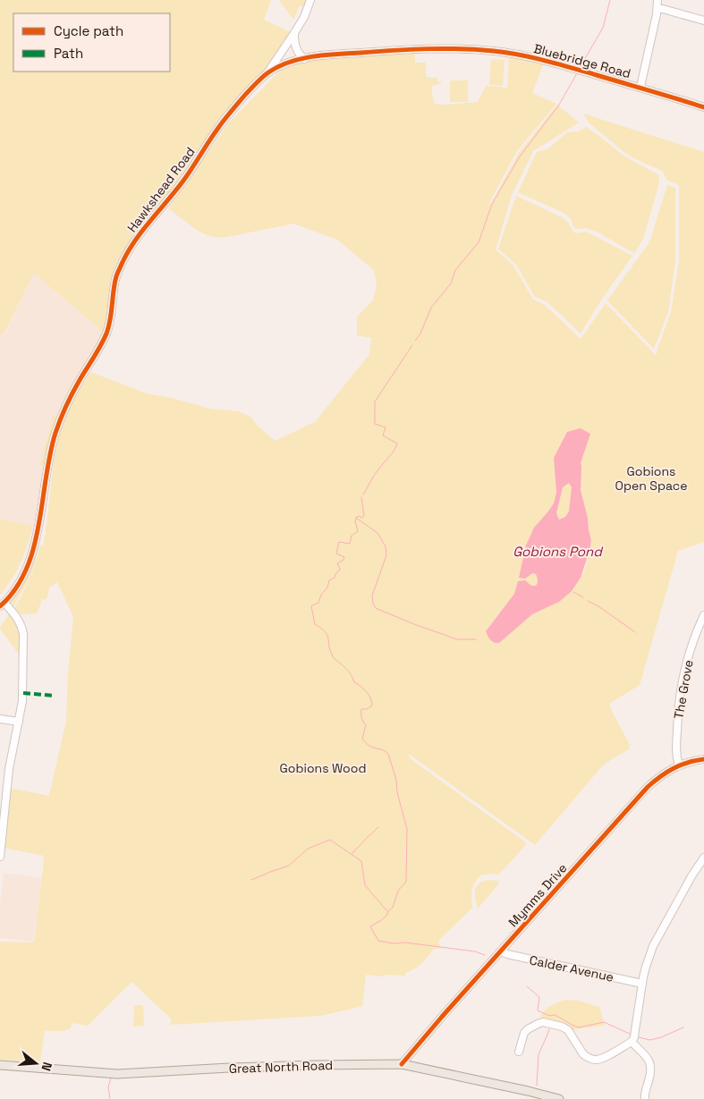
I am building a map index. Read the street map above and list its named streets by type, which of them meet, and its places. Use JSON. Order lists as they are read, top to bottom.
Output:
{
  "streets": {
    "main road": ["Great North Road"],
    "street": [
      "Bluebridge Road",
      "Hawkshead Road",
      "The Grove",
      "Mymms Drive",
      "Calder Avenue"
    ]
  },
  "crossings": [
    ["Bluebridge Road", "Hawkshead Road"],
    ["The Grove", "Mymms Drive"],
    ["Mymms Drive", "Calder Avenue"],
    ["Mymms Drive", "Great North Road"]
  ],
  "water": ["Gobions Pond"],
  "parks": ["Gobions Open Space", "Gobions Wood"],
  "legend": ["Cycle path", "Path"],
  "north": "right"
}
